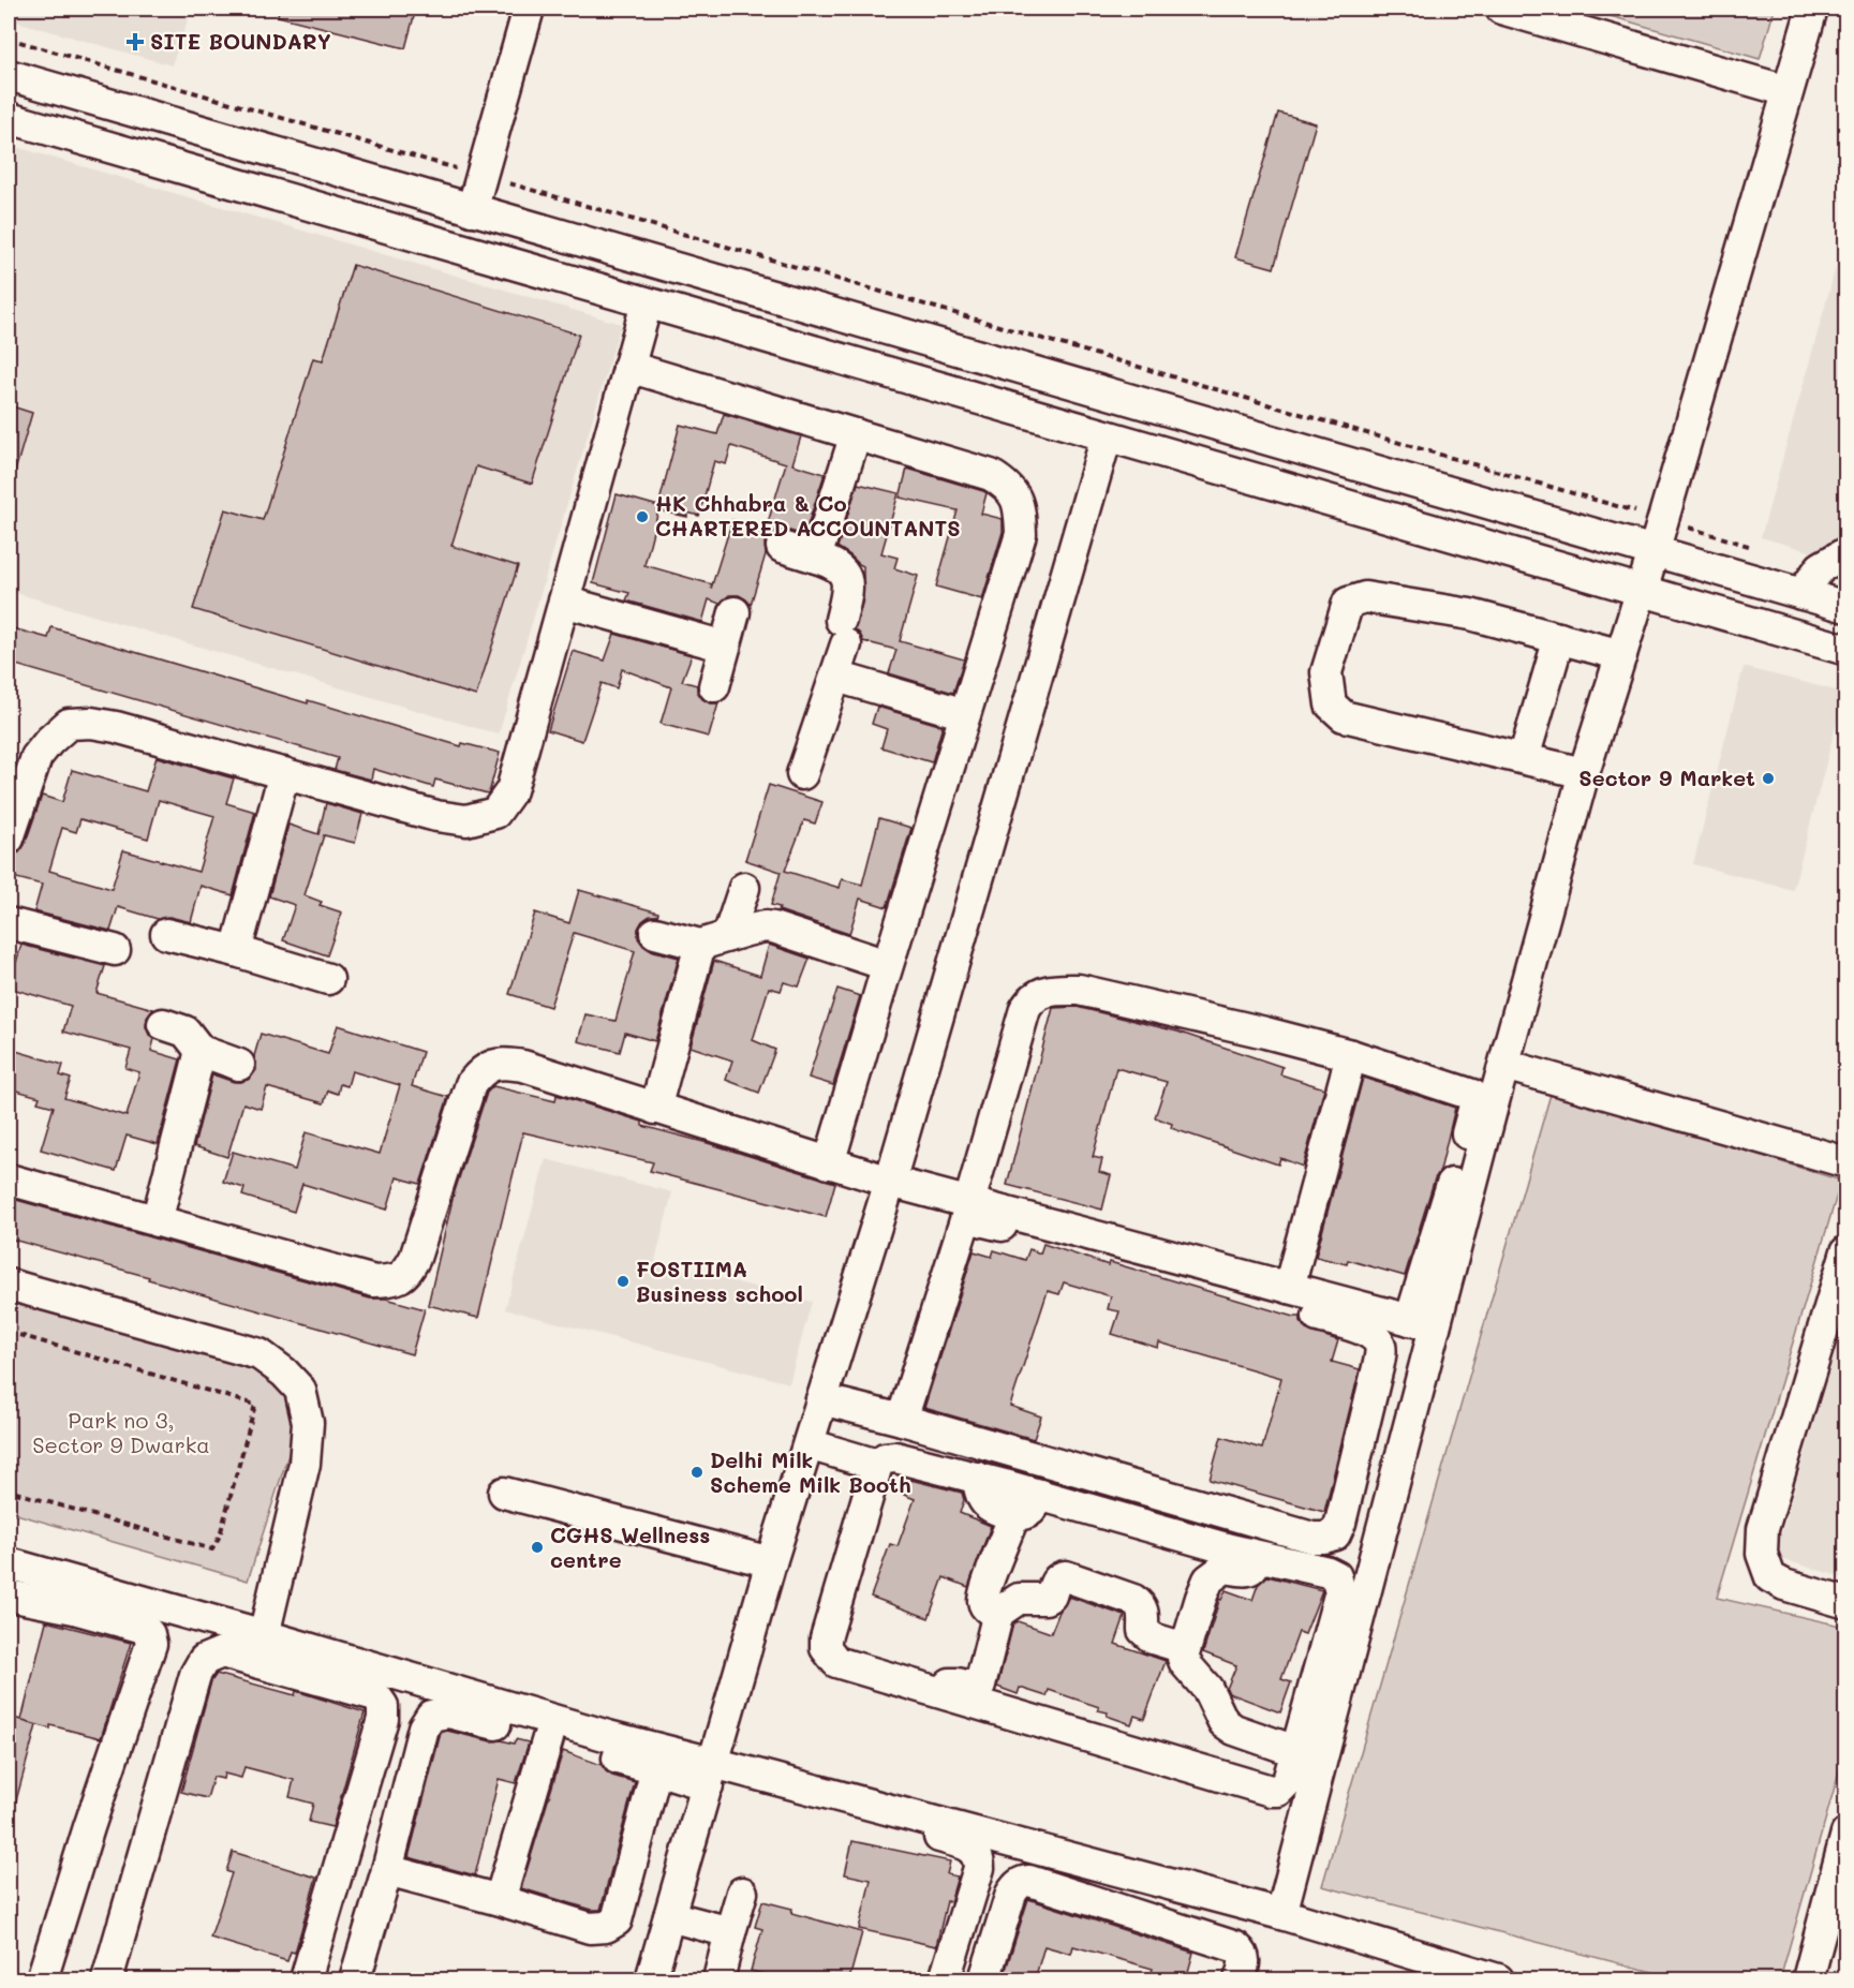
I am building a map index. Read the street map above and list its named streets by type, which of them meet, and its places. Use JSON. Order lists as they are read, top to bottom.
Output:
{
  "parks": ["Park no 3, Sector 9 Dwarka"],
  "places": {
    "health": ["SITE BOUNDARY"],
    "other": [
      "HK Chhabra & Co CHARTERED ACCOUNTANTS",
      "Sector 9 Market",
      "FOSTIIMA Business school",
      "Delhi Milk Scheme Milk Booth",
      "CGHS Wellness centre"
    ]
  }
}
